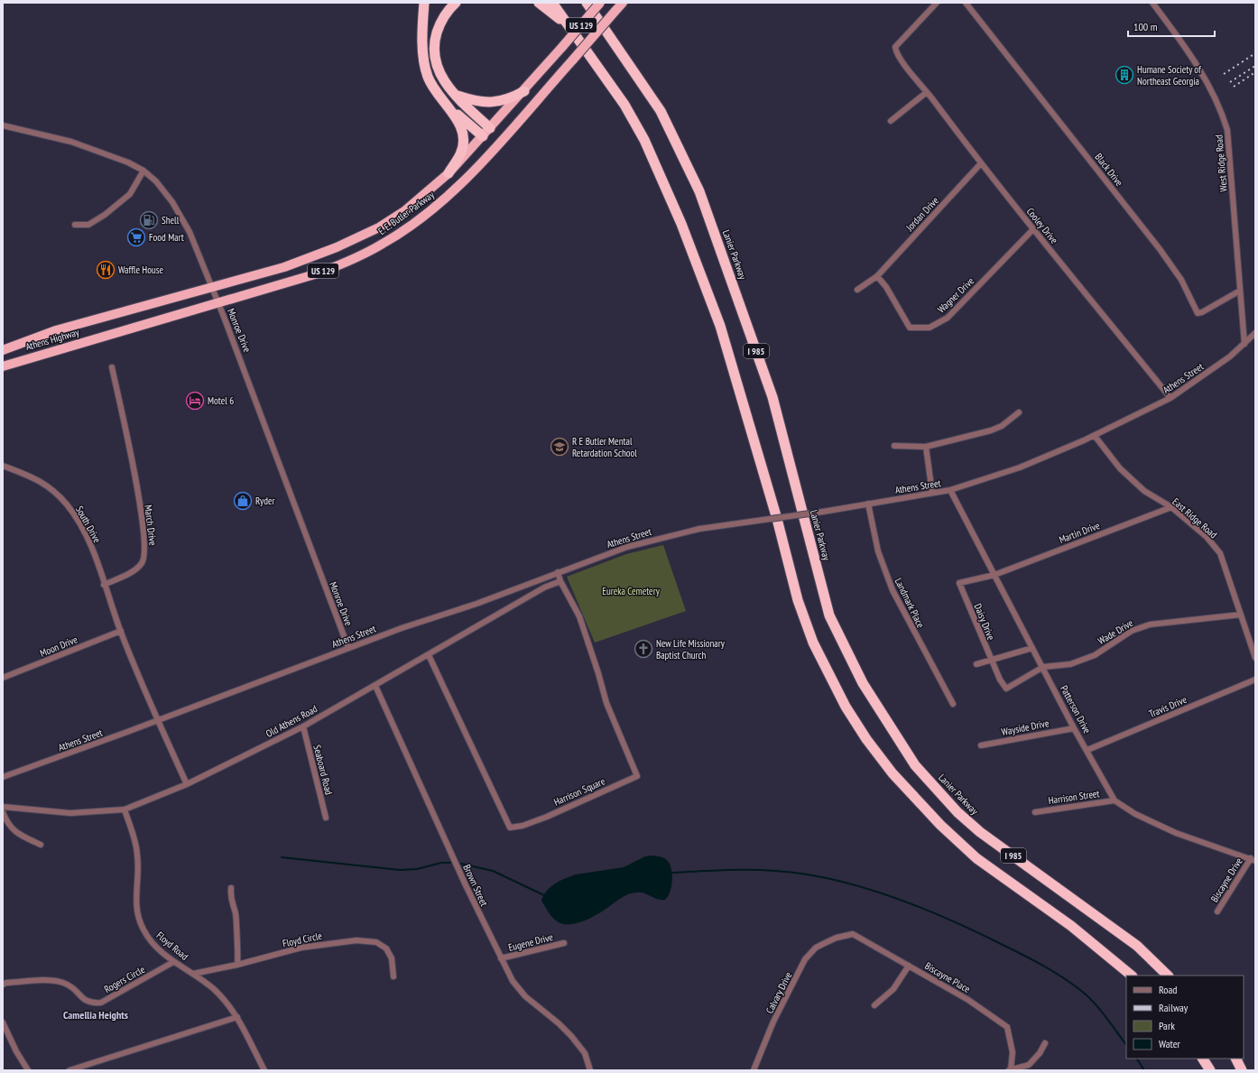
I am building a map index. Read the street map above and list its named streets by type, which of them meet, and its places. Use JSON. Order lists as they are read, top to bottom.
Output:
{
  "streets": {
    "highway": [
      "US 129",
      "E. E. Butler Parkway",
      "Lanier Parkway",
      "Athens Highway",
      "I 985"
    ],
    "street": [
      "West Ridge Road",
      "Black Drive",
      "Jordan Drive",
      "Cooley Drive",
      "Wagner Drive",
      "Monroe Drive",
      "Athens Street",
      "East Ridge Road",
      "South Drive",
      "March Drive",
      "Martin Drive",
      "Landmark Place",
      "Daisy Drive",
      "Wade Drive",
      "Moon Drive",
      "Travis Drive",
      "Patterson Drive",
      "Old Athens Road",
      "Wayside Drive",
      "Seaboard Road",
      "Harrison Square",
      "Harrison Street",
      "Biscayne Drive",
      "Brown Street",
      "Floyd Circle",
      "Eugene Drive",
      "Floyd Road",
      "Biscayne Place",
      "Rogers Circle",
      "Calvary Drive"
    ]
  },
  "crossings": [
    ["US 129", "I 985"],
    ["West Ridge Road", "Black Drive"],
    ["West Ridge Road", "Athens Street"],
    ["E. E. Butler Parkway", "Monroe Drive"],
    ["E. E. Butler Parkway", "Athens Highway"],
    ["Jordan Drive", "Cooley Drive"],
    ["Jordan Drive", "Wagner Drive"],
    ["Cooley Drive", "Wagner Drive"],
    ["Cooley Drive", "Athens Street"],
    ["Lanier Parkway", "Athens Street"],
    ["Monroe Drive", "Athens Street"],
    ["Athens Street", "East Ridge Road"],
    ["Athens Street", "Landmark Place"],
    ["Athens Street", "Patterson Drive"],
    ["East Ridge Road", "Martin Drive"],
    ["East Ridge Road", "Wade Drive"],
    ["South Drive", "March Drive"],
    ["Martin Drive", "Daisy Drive"],
    ["Martin Drive", "Patterson Drive"],
    ["Daisy Drive", "Patterson Drive"],
    ["Wade Drive", "Patterson Drive"],
    ["Travis Drive", "Patterson Drive"],
    ["Patterson Drive", "Wayside Drive"],
    ["Patterson Drive", "Harrison Street"],
    ["Patterson Drive", "Biscayne Drive"],
    ["Old Athens Road", "Seaboard Road"],
    ["Old Athens Road", "Harrison Square"],
    ["Old Athens Road", "Brown Street"],
    ["Old Athens Road", "Floyd Road"],
    ["Brown Street", "Eugene Drive"],
    ["Floyd Circle", "Floyd Road"],
    ["Floyd Road", "Rogers Circle"],
    ["Biscayne Place", "Calvary Drive"]
  ],
  "districts": ["Camellia Heights"],
  "parks": ["Eureka Cemetery"],
  "places": {
    "building": ["Humane Society of Northeast Georgia"],
    "fuel station": ["Shell"],
    "supermarket": ["Food Mart"],
    "restaurant": ["Waffle House"],
    "hotel": ["Motel 6"],
    "school or university": ["R E Butler Mental Retardation School"],
    "shop": ["Ryder"],
    "church": ["New Life Missionary Baptist Church"]
  },
  "legend": [
    "Road",
    "Railway",
    "Park",
    "Water"
  ],
  "scale_bar": "100 m"
}
